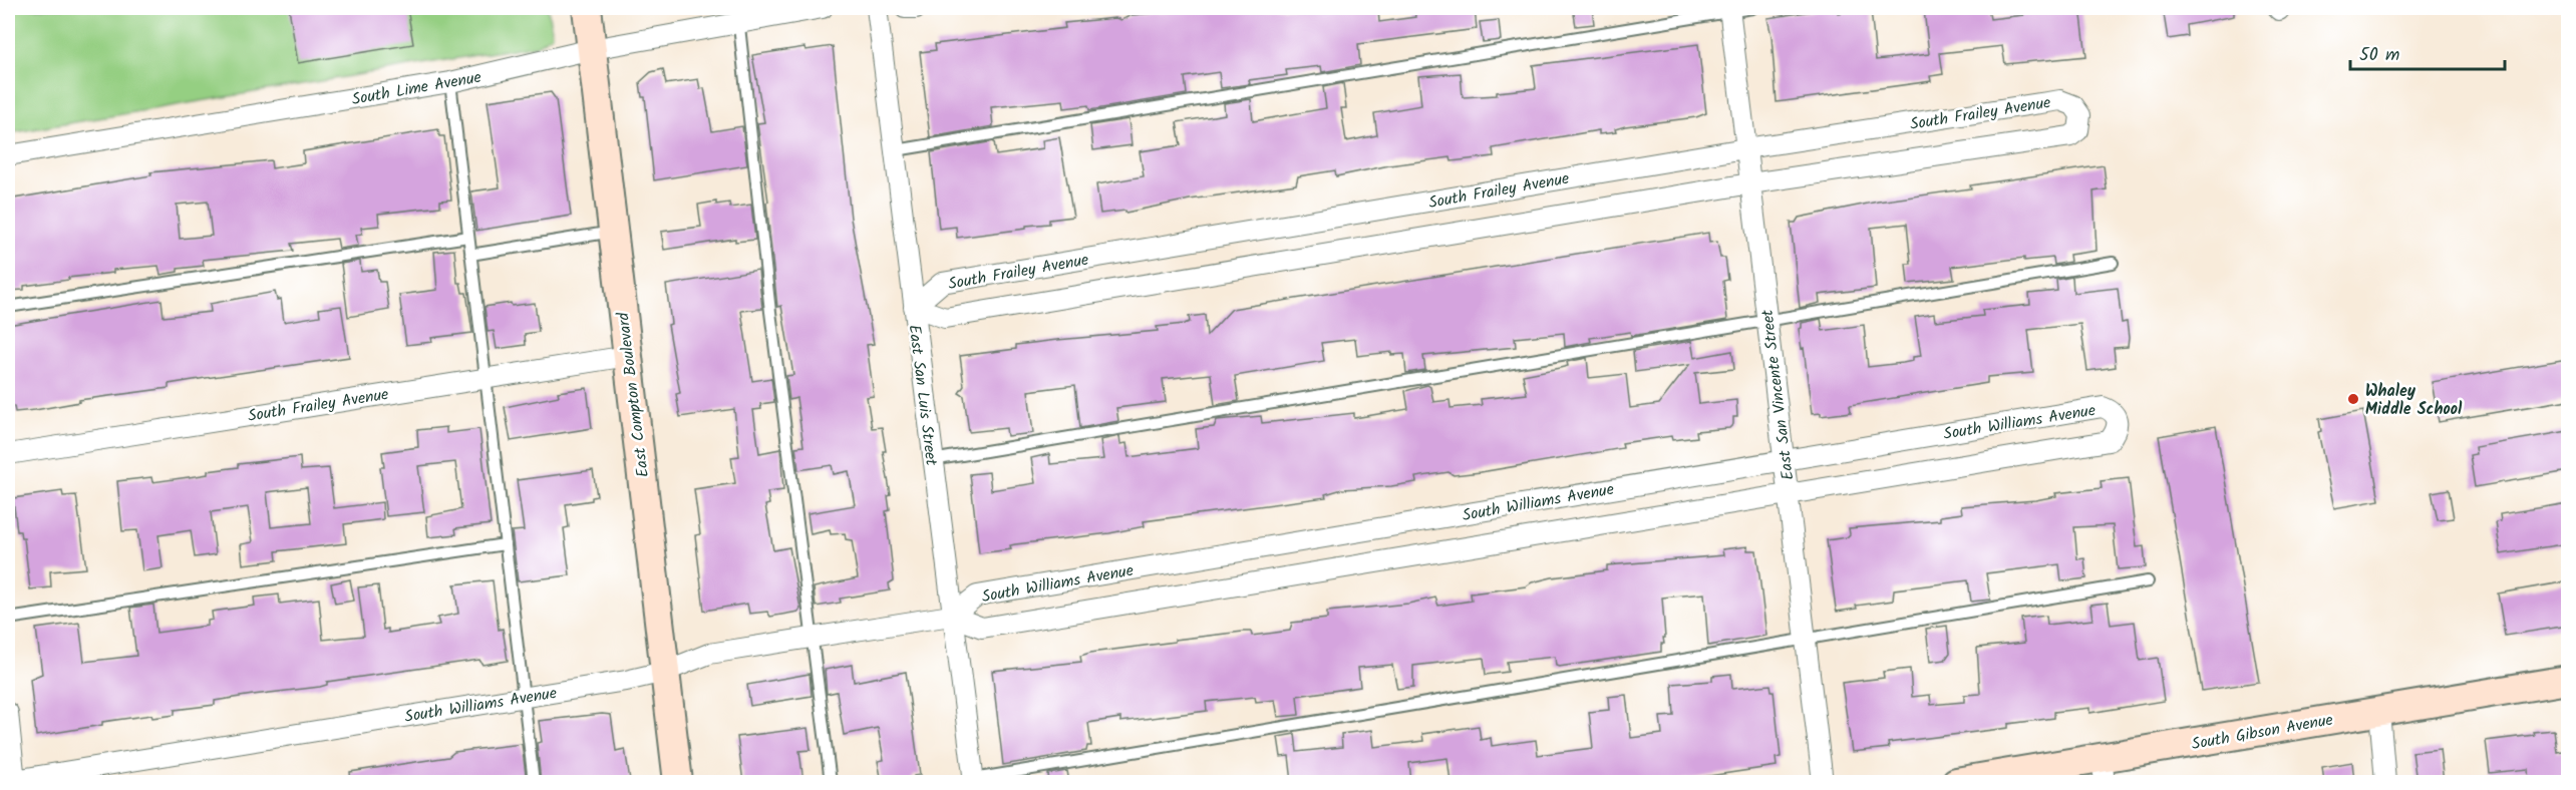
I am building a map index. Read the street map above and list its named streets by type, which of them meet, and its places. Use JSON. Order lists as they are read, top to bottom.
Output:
{
  "streets": {
    "main road": ["East Compton Boulevard", "South Gibson Avenue"],
    "street": [
      "South Lime Avenue",
      "South Frailey Avenue",
      "East San Luis Street",
      "East San Vincente Street",
      "South Williams Avenue"
    ]
  },
  "crossings": [
    ["South Lime Avenue", "East Compton Boulevard"],
    ["South Frailey Avenue", "East Compton Boulevard"],
    ["South Frailey Avenue", "East San Luis Street"],
    ["South Frailey Avenue", "East San Vincente Street"],
    ["East Compton Boulevard", "South Williams Avenue"],
    ["East San Luis Street", "South Williams Avenue"],
    ["East San Vincente Street", "South Williams Avenue"]
  ],
  "places": ["Whaley Middle School"],
  "scale_bar": "50 m"
}
